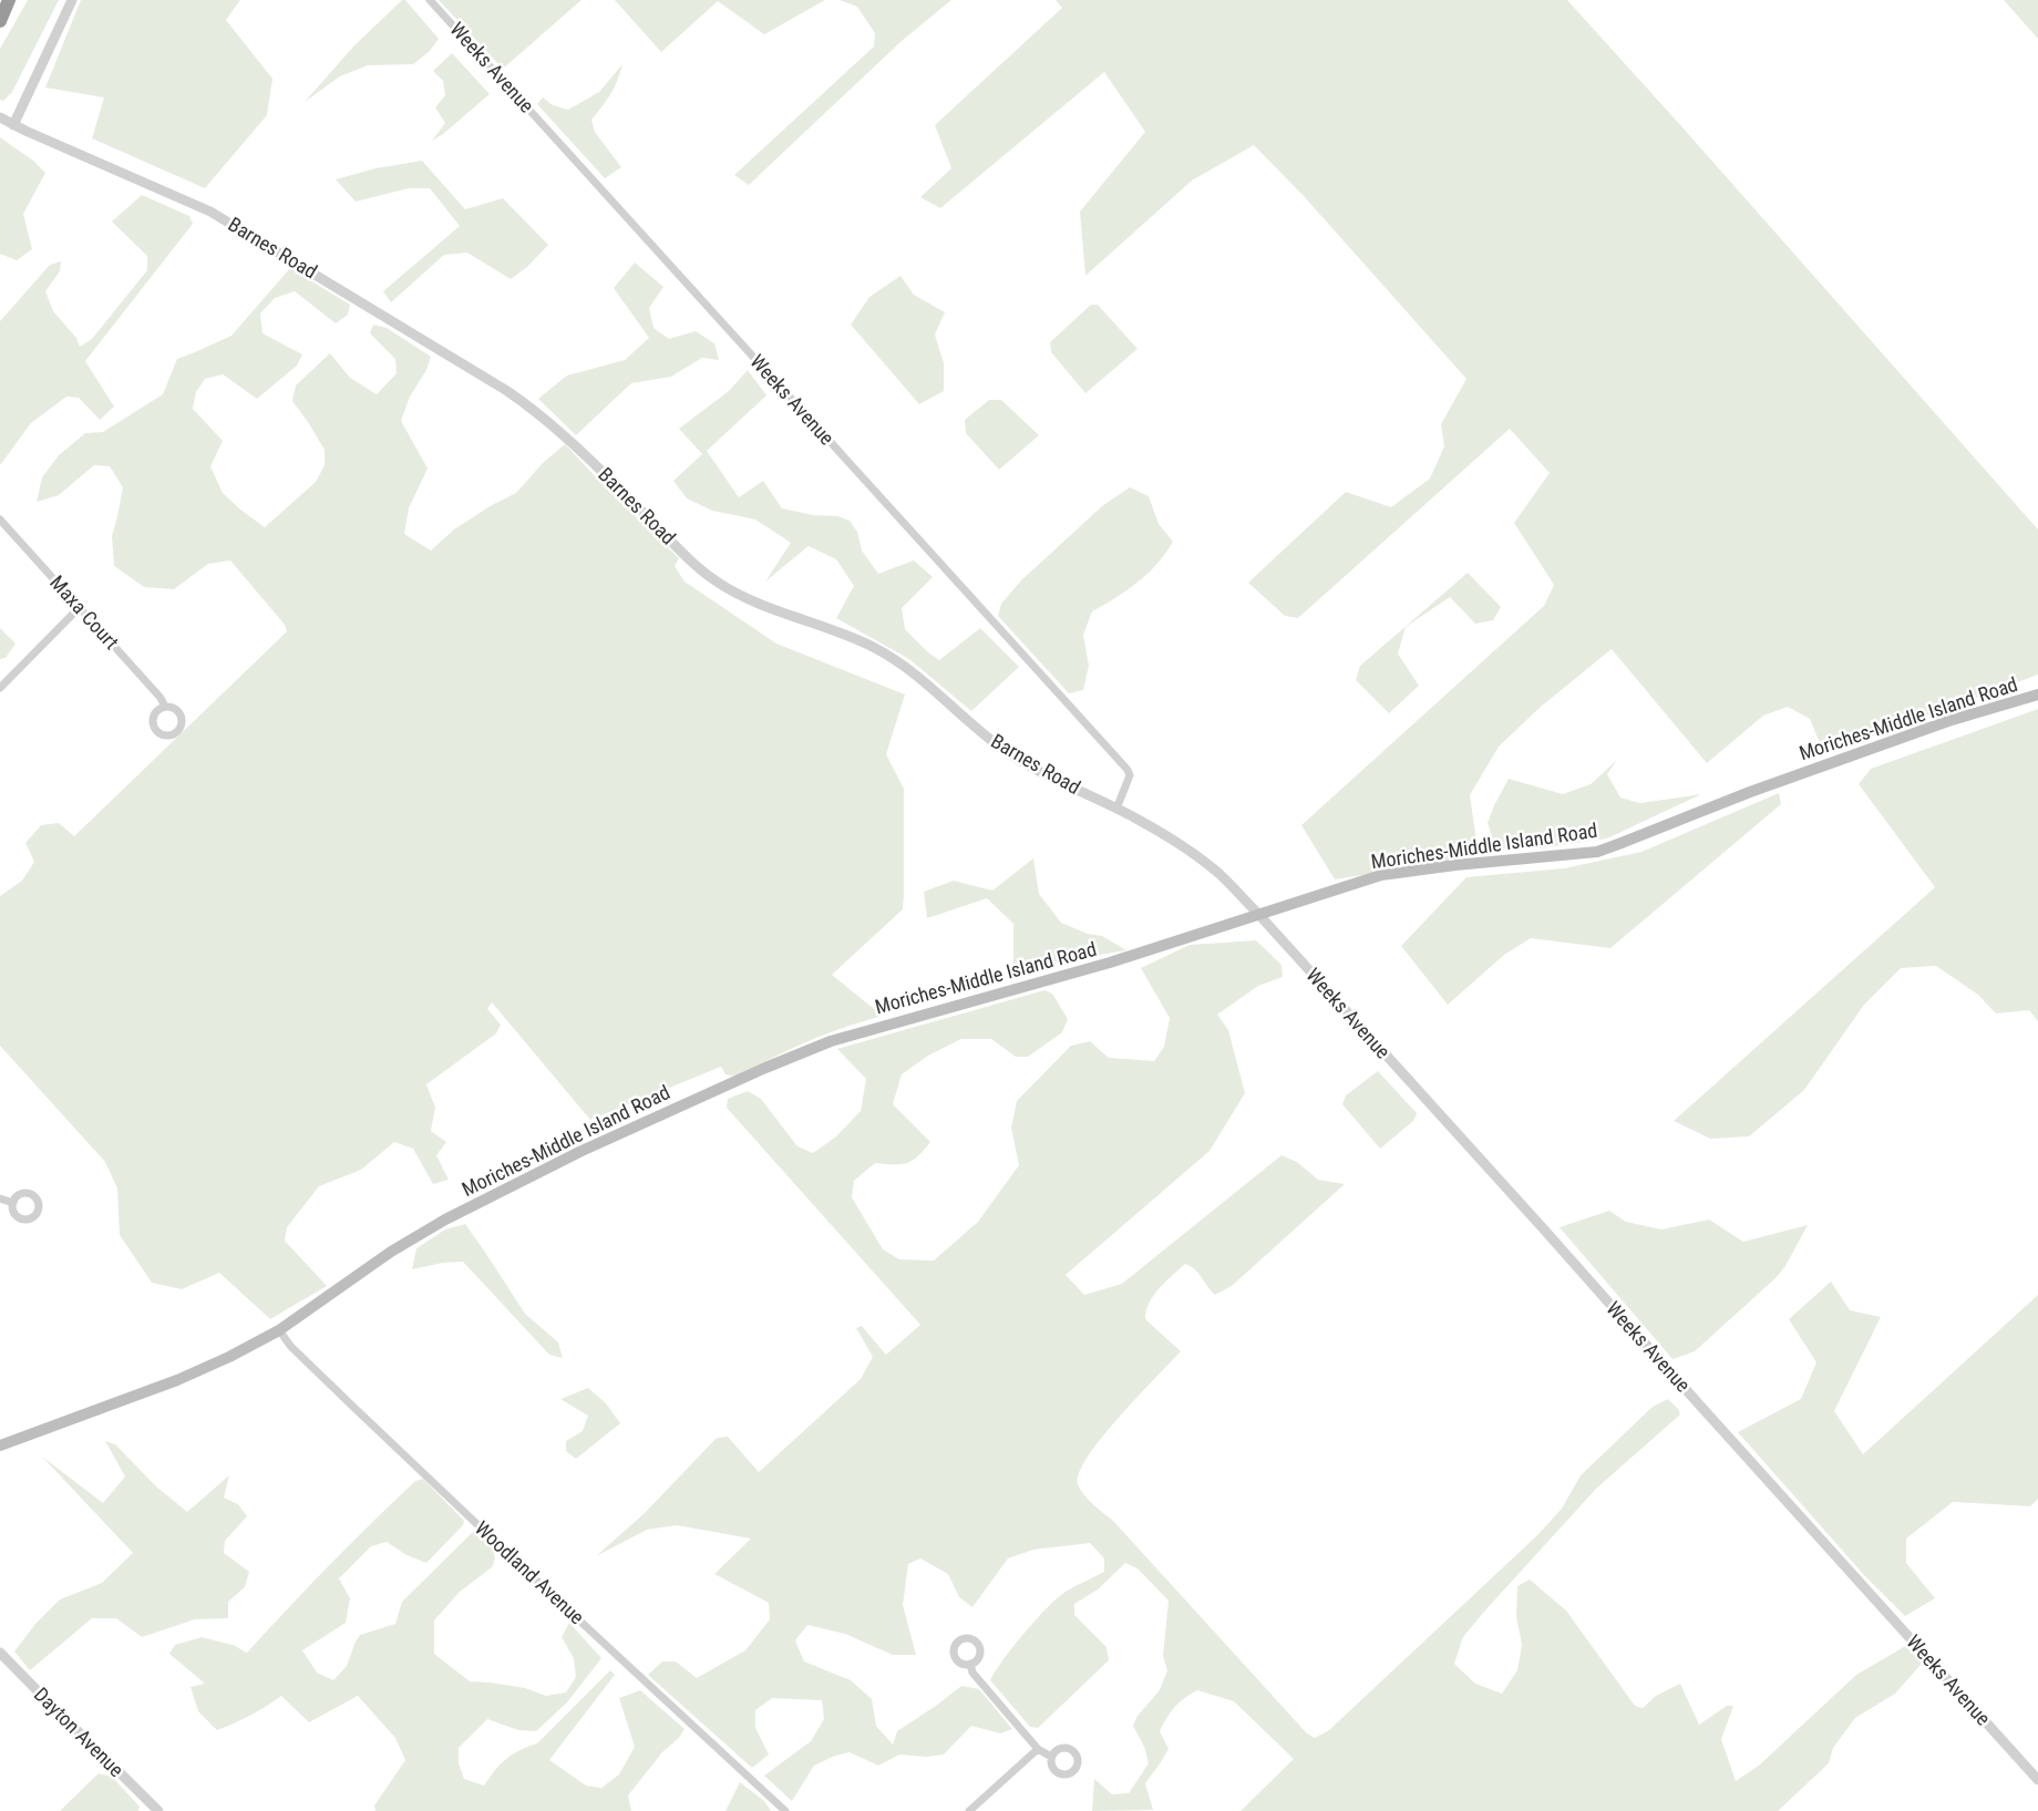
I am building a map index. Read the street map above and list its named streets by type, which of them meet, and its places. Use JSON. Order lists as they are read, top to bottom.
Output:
{
  "streets": {
    "main road": ["Moriches-Middle Island Road"],
    "street": [
      "Weeks Avenue",
      "Barnes Road",
      "Maxa Court",
      "Woodland Avenue",
      "Dayton Avenue"
    ]
  },
  "crossings": [
    ["Weeks Avenue", "Barnes Road"],
    ["Weeks Avenue", "Moriches-Middle Island Road"],
    ["Barnes Road", "Moriches-Middle Island Road"],
    ["Moriches-Middle Island Road", "Woodland Avenue"]
  ]
}
